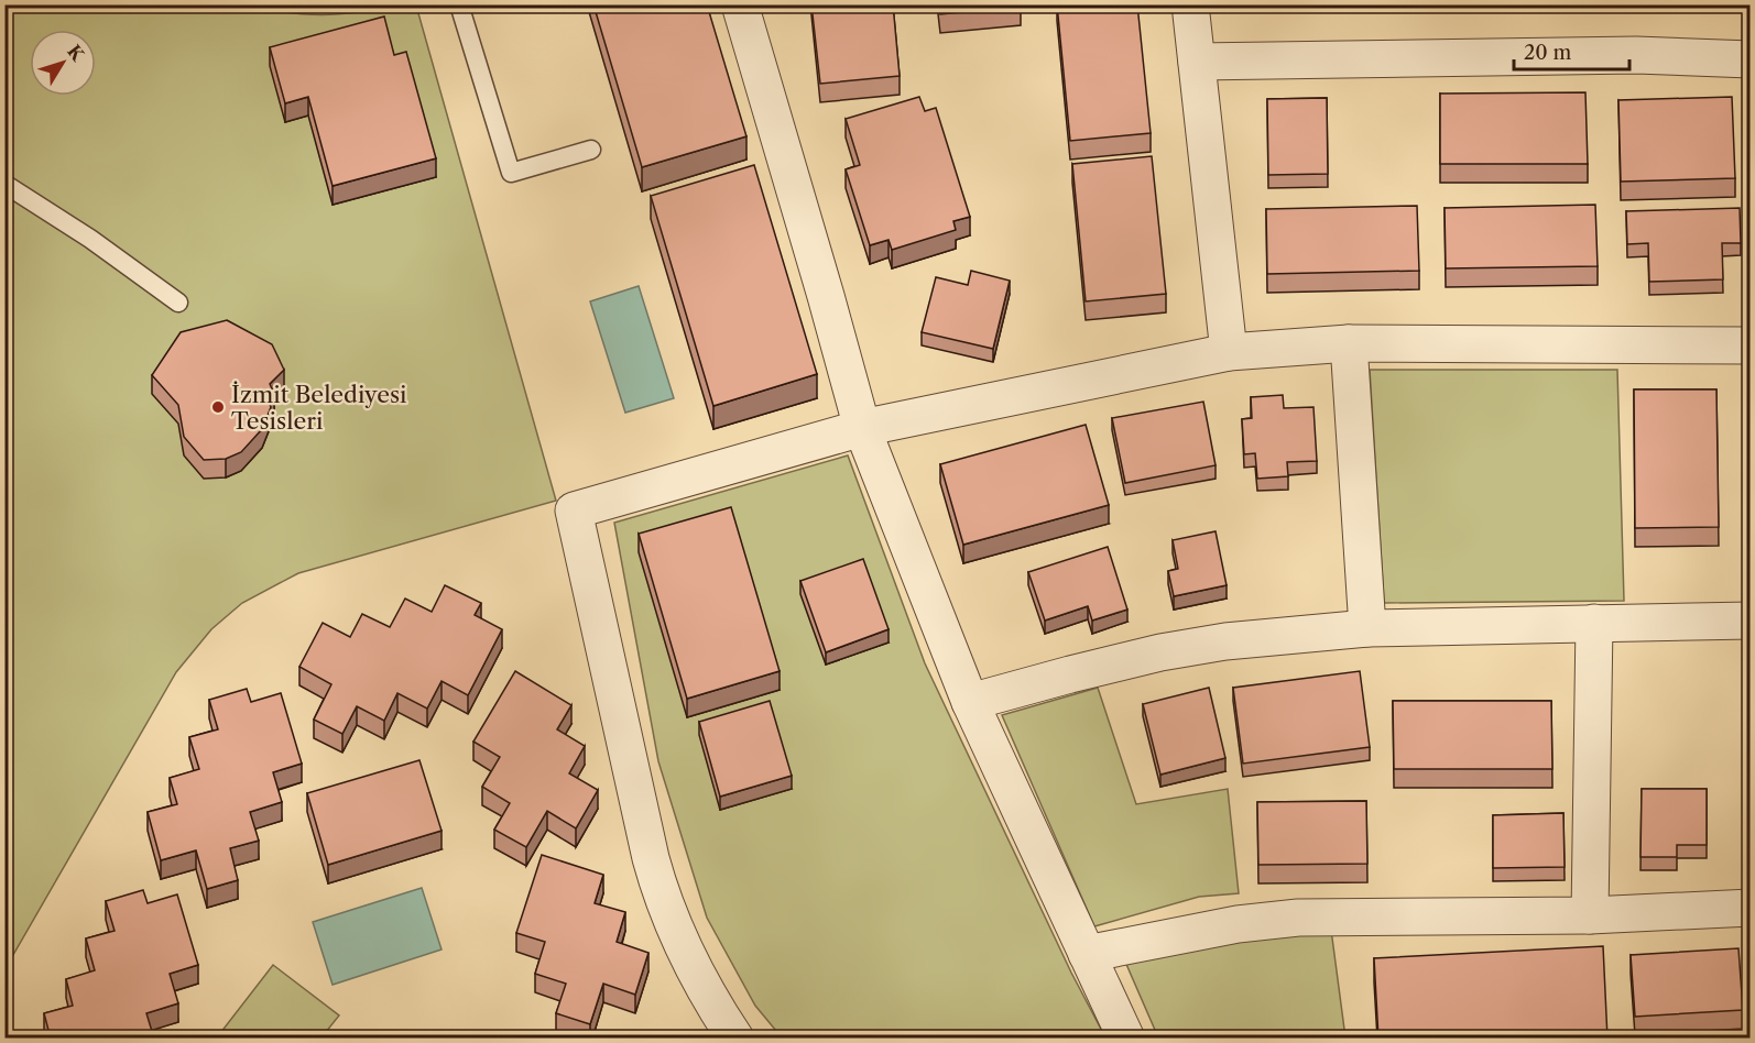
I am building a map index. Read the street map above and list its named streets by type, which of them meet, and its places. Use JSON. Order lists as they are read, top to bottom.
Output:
{
  "places": ["İzmit Belediyesi Tesisleri"],
  "scale_bar": "20 m",
  "north": "top right"
}
